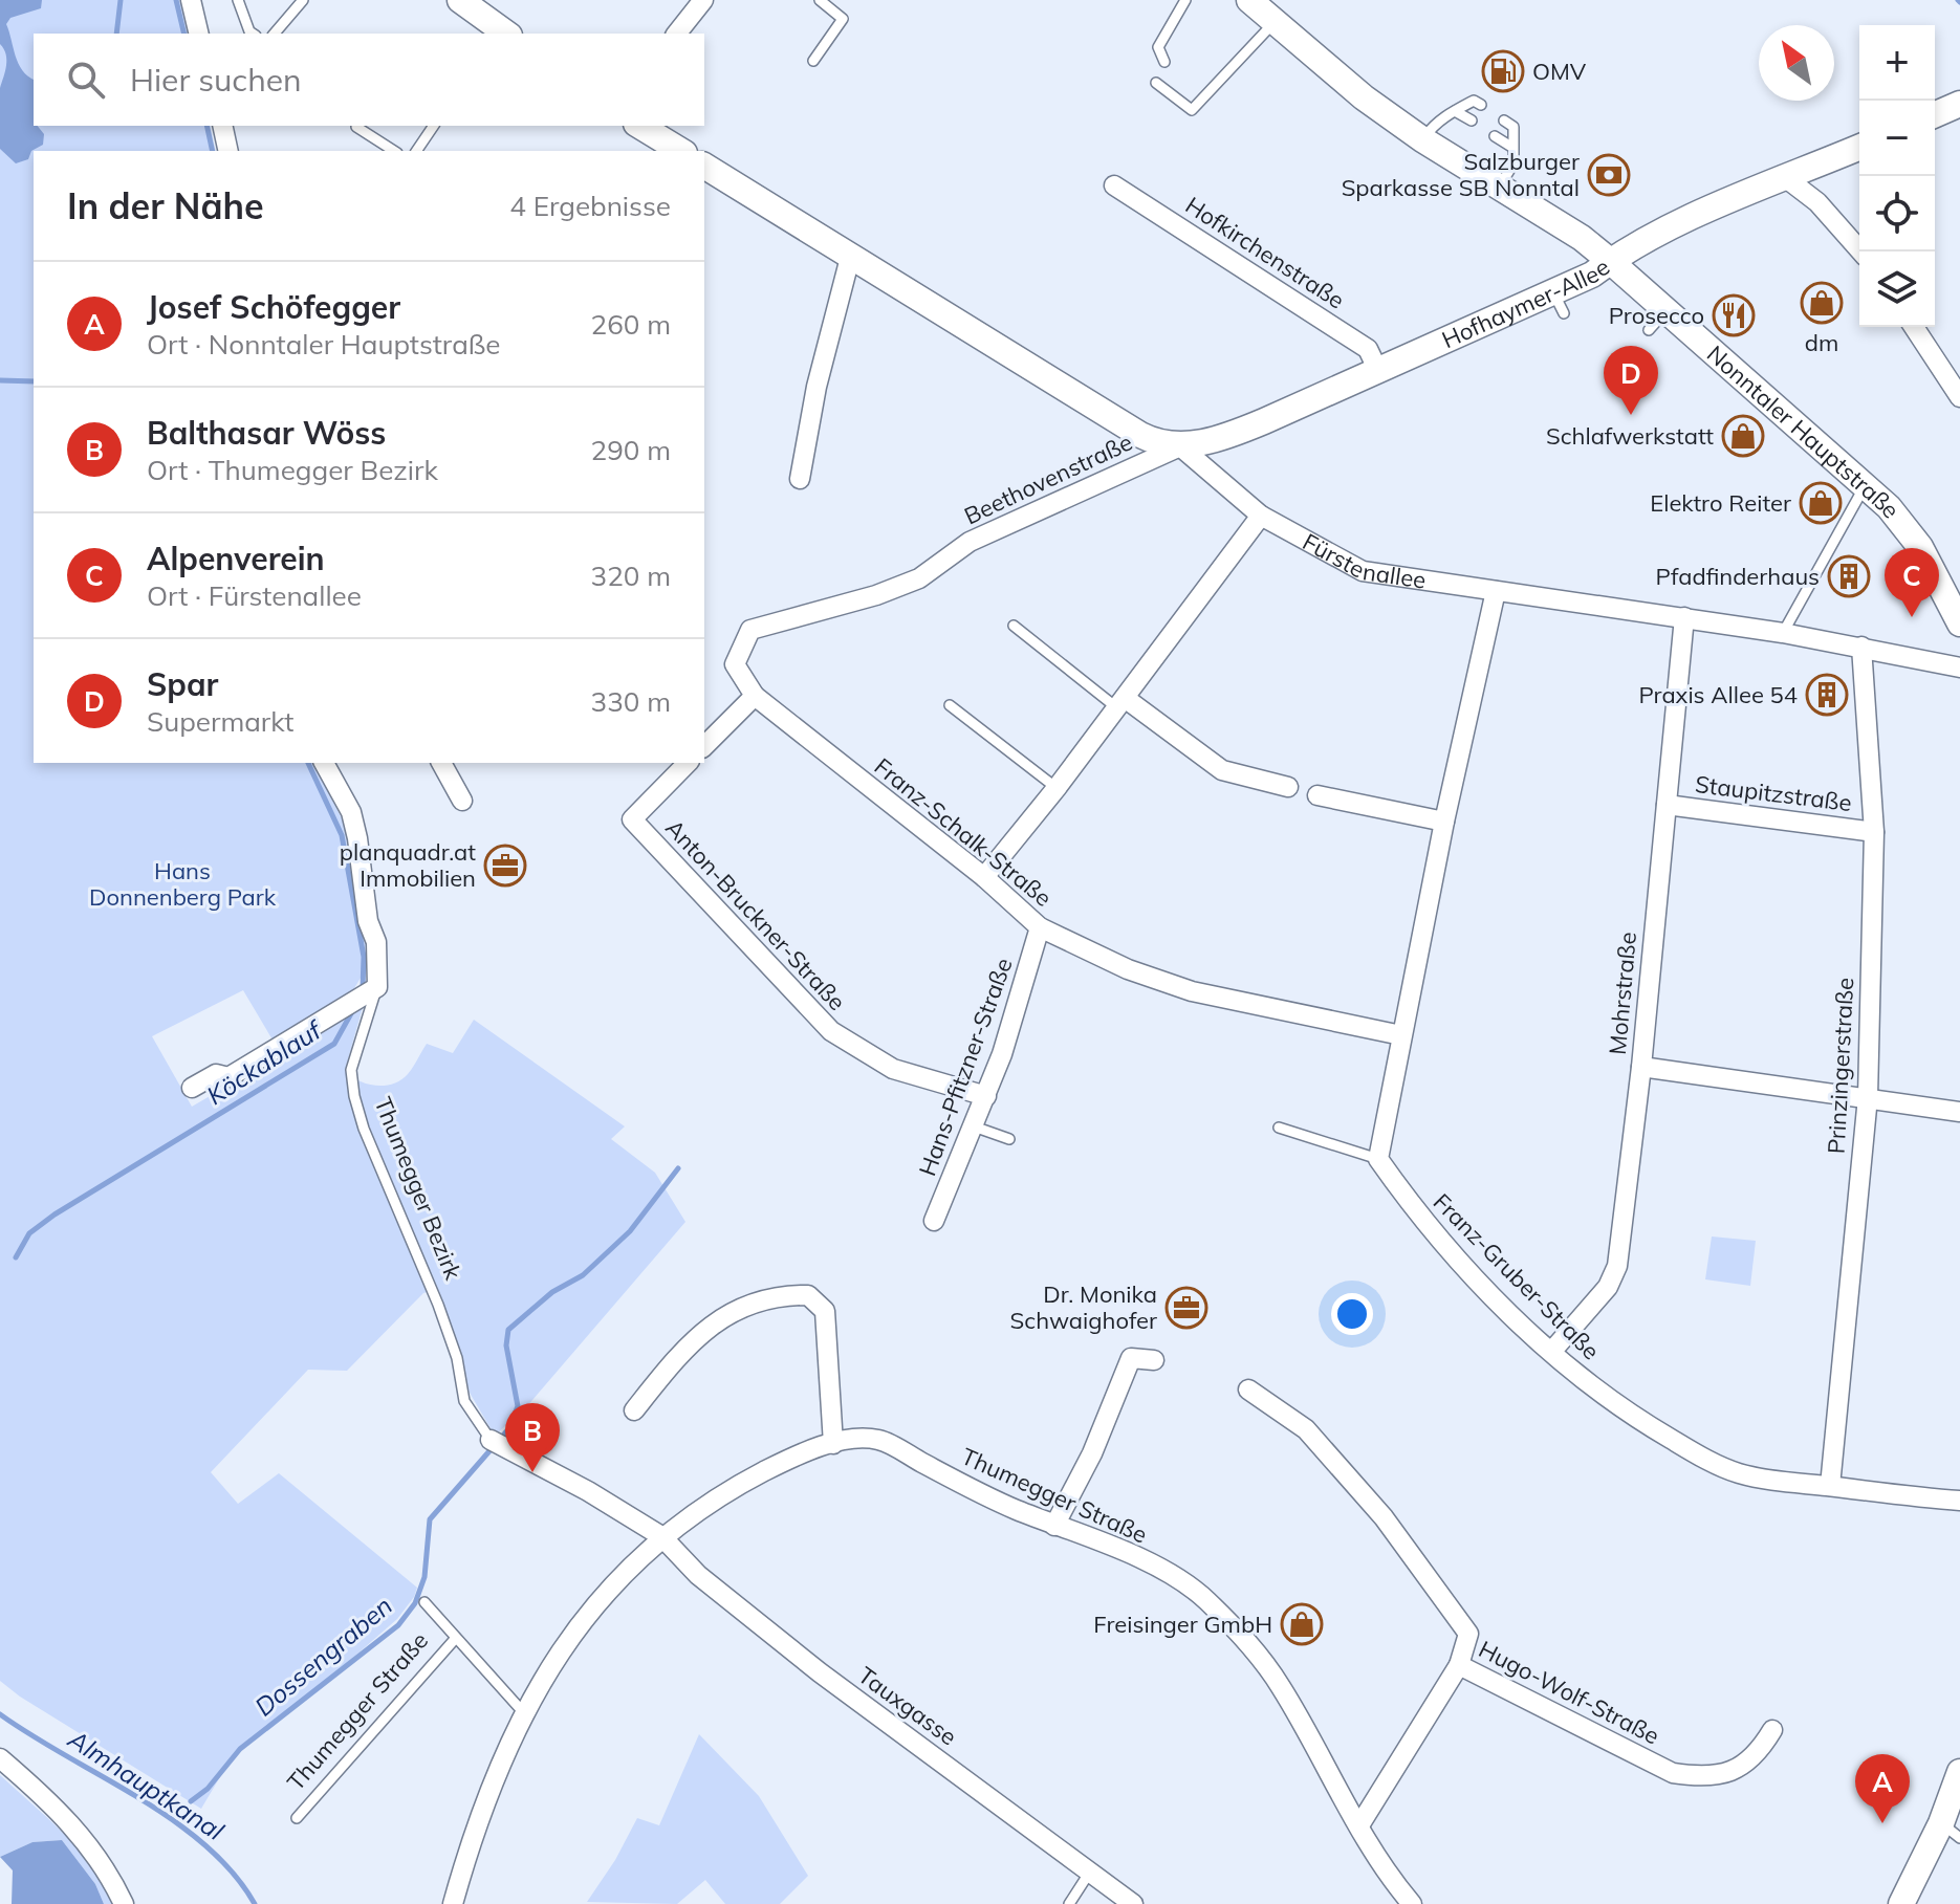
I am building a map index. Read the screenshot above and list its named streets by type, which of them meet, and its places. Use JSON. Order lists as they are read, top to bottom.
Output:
{
  "streets": {
    "street": [
      "Hofkirchenstraße",
      "Hofhaymer-Allee",
      "Nonntaler Hauptstraße",
      "Beethovenstraße",
      "Fürstenallee",
      "Staupitzstraße",
      "Franz-Schalk-Straße",
      "Anton-Bruckner-Straße",
      "Mohrstraße",
      "Prinzingerstraße",
      "Hans-Pfitzner-Straße",
      "Thumegger Bezirk",
      "Franz-Gruber-Straße",
      "Thumegger Straße",
      "Hugo-Wolf-Straße",
      "Tauxgasse"
    ]
  },
  "crossings": [
    ["Hofkirchenstraße", "Hofhaymer-Allee"],
    ["Hofhaymer-Allee", "Nonntaler Hauptstraße"],
    ["Hofhaymer-Allee", "Beethovenstraße"],
    ["Hofhaymer-Allee", "Fürstenallee"],
    ["Beethovenstraße", "Fürstenallee"],
    ["Beethovenstraße", "Franz-Schalk-Straße"],
    ["Fürstenallee", "Mohrstraße"],
    ["Fürstenallee", "Prinzingerstraße"],
    ["Staupitzstraße", "Mohrstraße"],
    ["Staupitzstraße", "Prinzingerstraße"],
    ["Franz-Schalk-Straße", "Hans-Pfitzner-Straße"],
    ["Anton-Bruckner-Straße", "Hans-Pfitzner-Straße"],
    ["Mohrstraße", "Franz-Gruber-Straße"],
    ["Prinzingerstraße", "Franz-Gruber-Straße"],
    ["Thumegger Bezirk", "Thumegger Straße"],
    ["Thumegger Bezirk", "Tauxgasse"],
    ["Thumegger Straße", "Hugo-Wolf-Straße"],
    ["Thumegger Straße", "Tauxgasse"]
  ],
  "water": ["Köckablauf", "Dossengraben", "Almhauptkanal"],
  "parks": ["Hans Donnenberg Park"],
  "places": {
    "fuel station": ["OMV"],
    "bank": ["Salzburger Sparkasse SB Nonntal"],
    "shop": [
      "dm",
      "Schlafwerkstatt",
      "Elektro Reiter",
      "Freisinger GmbH"
    ],
    "restaurant": ["Prosecco"],
    "building": ["Pfadfinderhaus", "Praxis Allee 54"],
    "office": ["planquadr.at Immobilien", "Dr. Monika Schwaighofer"]
  },
  "north": "top left",
  "page": {
    "map_buttons": ["+", "−"],
    "search": "Hier suchen",
    "heading": ["In der Nähe", "4 Ergebnisse"],
    "list": [
      {
        "mark": "A",
        "name": "Josef Schöfegger",
        "note": "Ort · Nonntaler Hauptstraße",
        "value": "260 m"
      },
      {
        "mark": "B",
        "name": "Balthasar Wöss",
        "note": "Ort · Thumegger Bezirk",
        "value": "290 m"
      },
      {
        "mark": "C",
        "name": "Alpenverein",
        "note": "Ort · Fürstenallee",
        "value": "320 m"
      },
      {
        "mark": "D",
        "name": "Spar",
        "note": "Supermarkt",
        "value": "330 m"
      }
    ],
    "pins": [
      "D",
      "C",
      "B",
      "A"
    ]
  }
}
